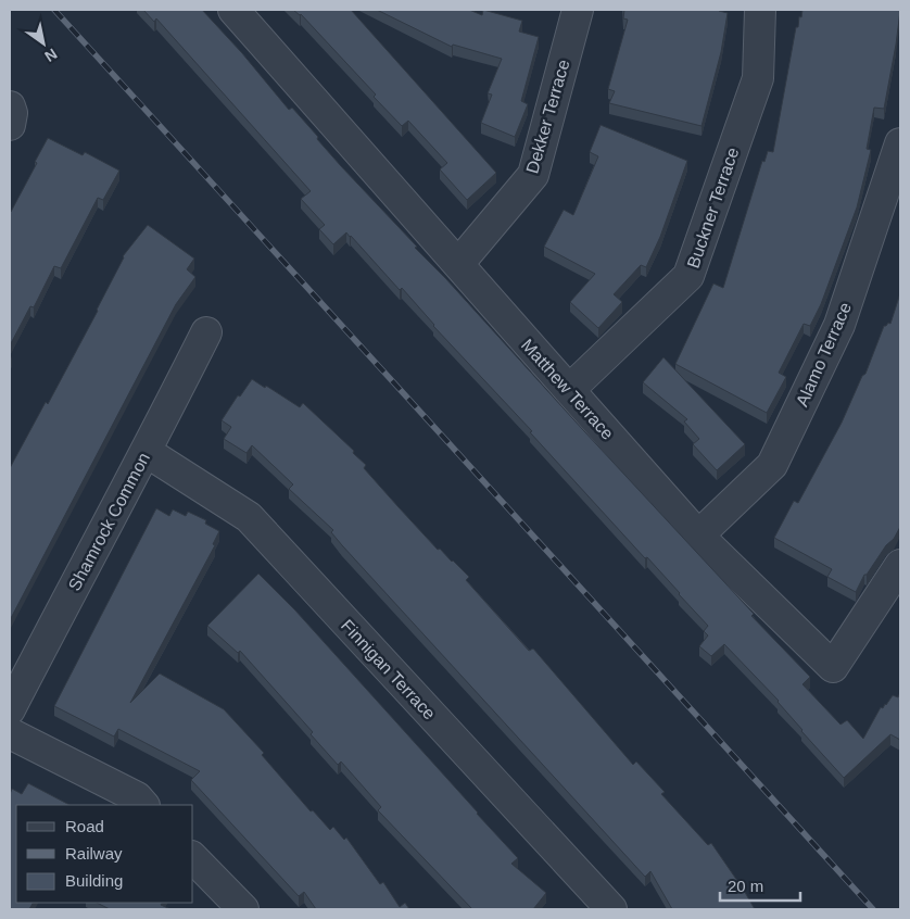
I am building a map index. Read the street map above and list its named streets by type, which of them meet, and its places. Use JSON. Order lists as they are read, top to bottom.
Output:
{
  "streets": {
    "street": [
      "Dekker Terrace",
      "Buckner Terrace",
      "Alamo Terrace",
      "Matthew Terrace",
      "Shamrock Common",
      "Finnigan Terrace"
    ]
  },
  "crossings": [
    ["Dekker Terrace", "Matthew Terrace"],
    ["Buckner Terrace", "Matthew Terrace"],
    ["Alamo Terrace", "Matthew Terrace"],
    ["Shamrock Common", "Finnigan Terrace"]
  ],
  "legend": ["Road", "Railway", "Building"],
  "scale_bar": "20 m",
  "north": "bottom right"
}
